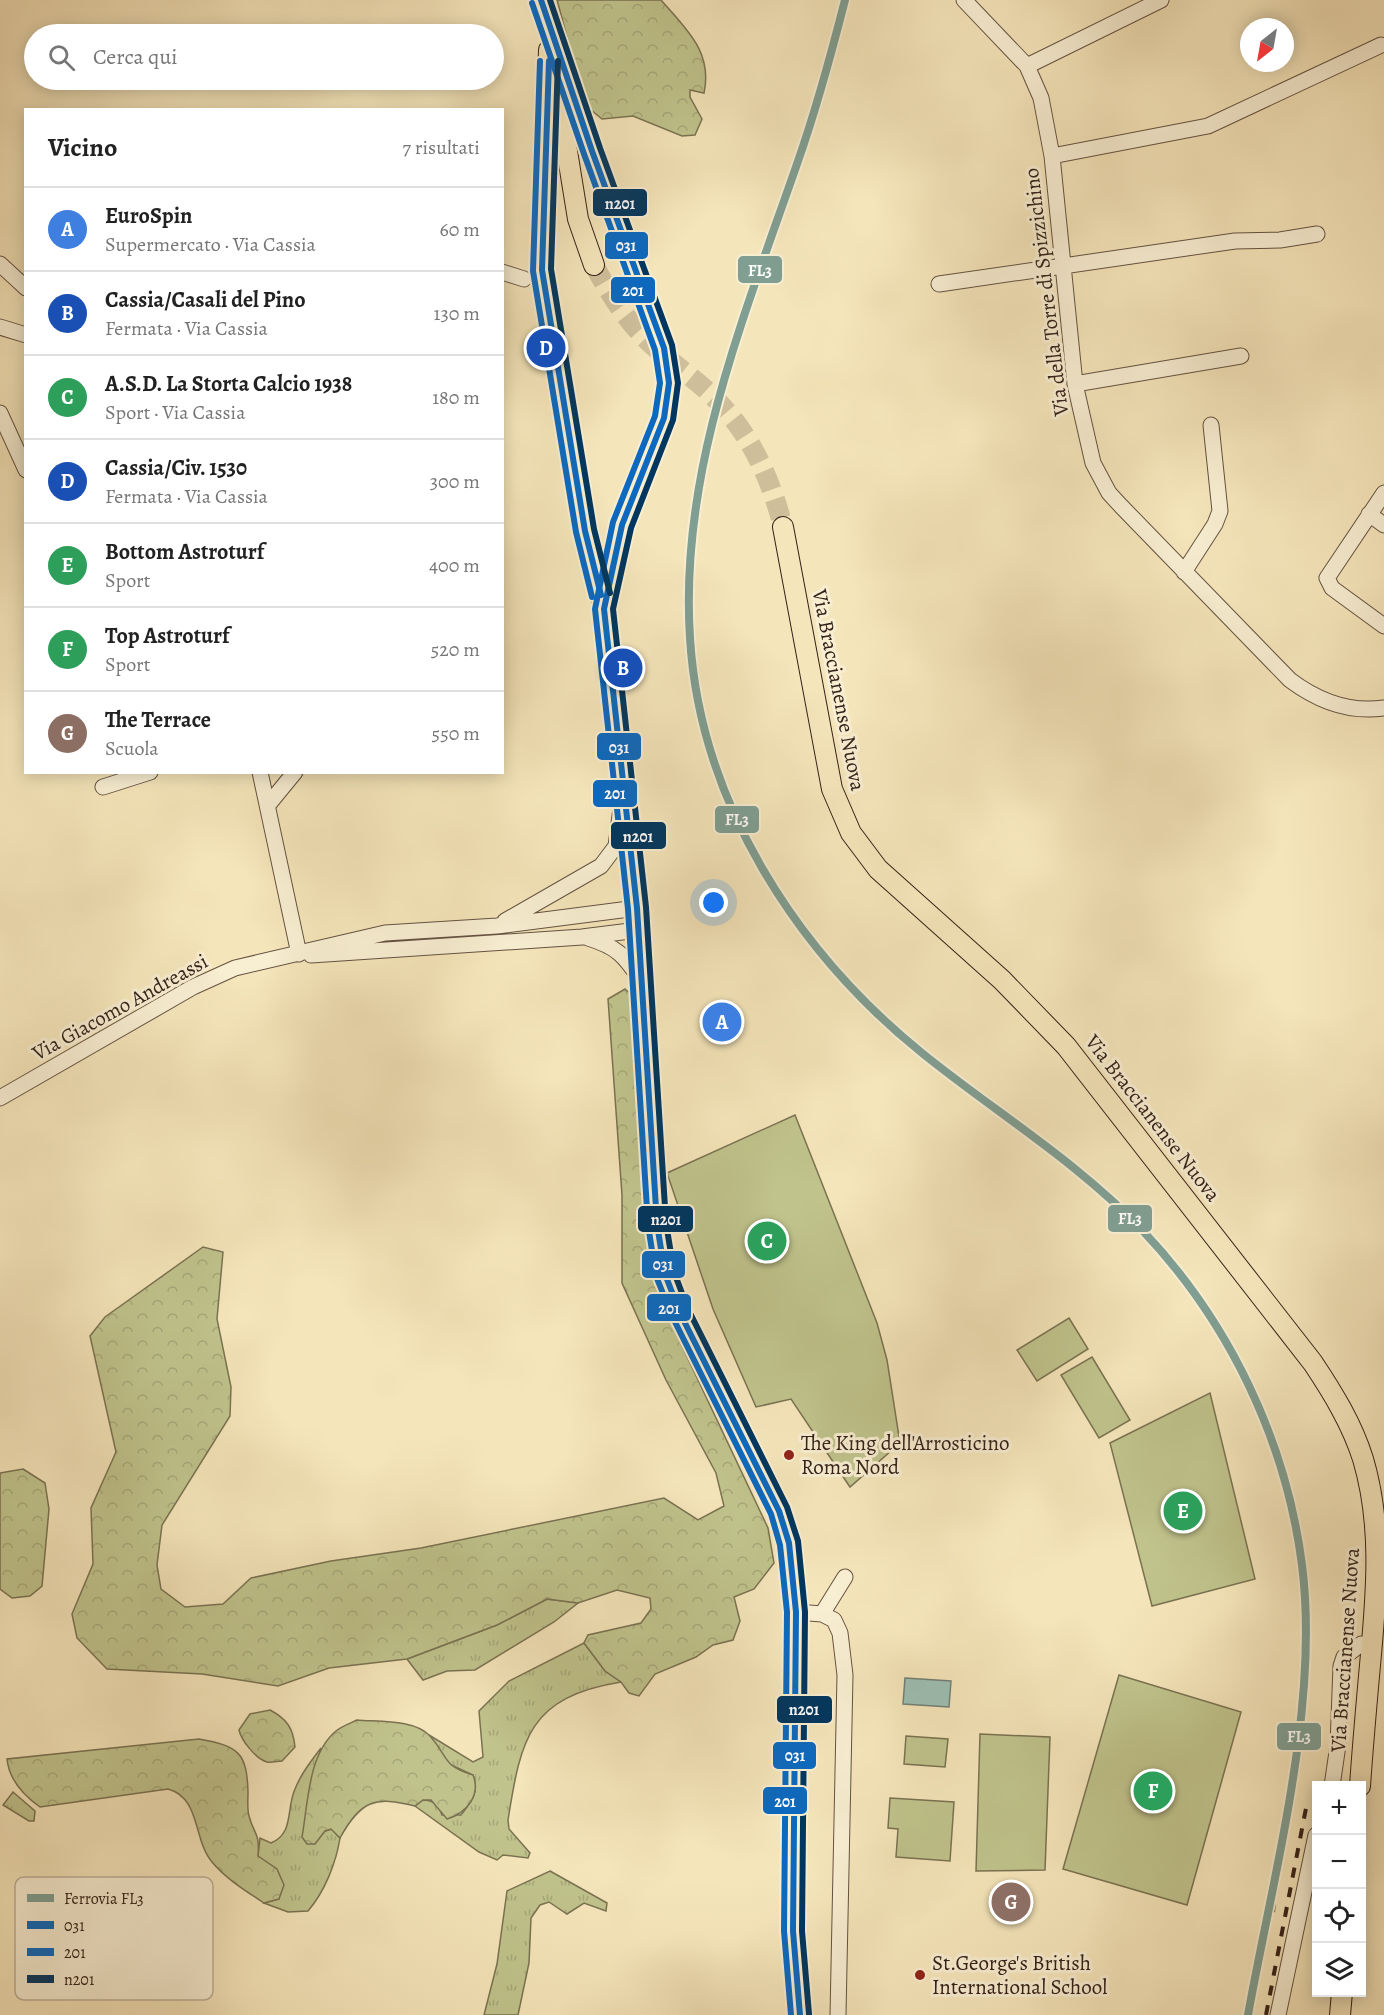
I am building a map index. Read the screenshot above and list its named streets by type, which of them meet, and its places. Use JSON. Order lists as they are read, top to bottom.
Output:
{
  "streets": {
    "main road": ["Via Braccianense Nuova"],
    "street": ["Via della Torre di Spizzichino", "Via Giacomo Andreassi"]
  },
  "places": ["The King dell'Arrosticino Roma Nord", "St.George's British International School"],
  "lines": [
    "rail line FL3",
    "transit line 031",
    "transit line n201",
    "transit line 201"
  ],
  "legend": [
    "Ferrovia FL3",
    "031",
    "201",
    "n201"
  ],
  "north": "bottom left",
  "page": {
    "search": "Cerca qui",
    "heading": ["Vicino", "7 risultati"],
    "list": [
      {
        "mark": "A",
        "name": "EuroSpin",
        "note": "Supermercato · Via Cassia",
        "value": "60 m"
      },
      {
        "mark": "B",
        "name": "Cassia/Casali del Pino",
        "note": "Fermata · Via Cassia",
        "value": "130 m"
      },
      {
        "mark": "C",
        "name": "A.S.D. La Storta Calcio 1938",
        "note": "Sport · Via Cassia",
        "value": "180 m"
      },
      {
        "mark": "D",
        "name": "Cassia/Civ. 1530",
        "note": "Fermata · Via Cassia",
        "value": "300 m"
      },
      {
        "mark": "E",
        "name": "Bottom Astroturf",
        "note": "Sport",
        "value": "400 m"
      },
      {
        "mark": "F",
        "name": "Top Astroturf",
        "note": "Sport",
        "value": "520 m"
      },
      {
        "mark": "G",
        "name": "The Terrace",
        "note": "Scuola",
        "value": "550 m"
      }
    ],
    "pins": [
      "D",
      "B",
      "A",
      "C",
      "E",
      "F",
      "G"
    ],
    "map_buttons": ["+", "−"]
  }
}
